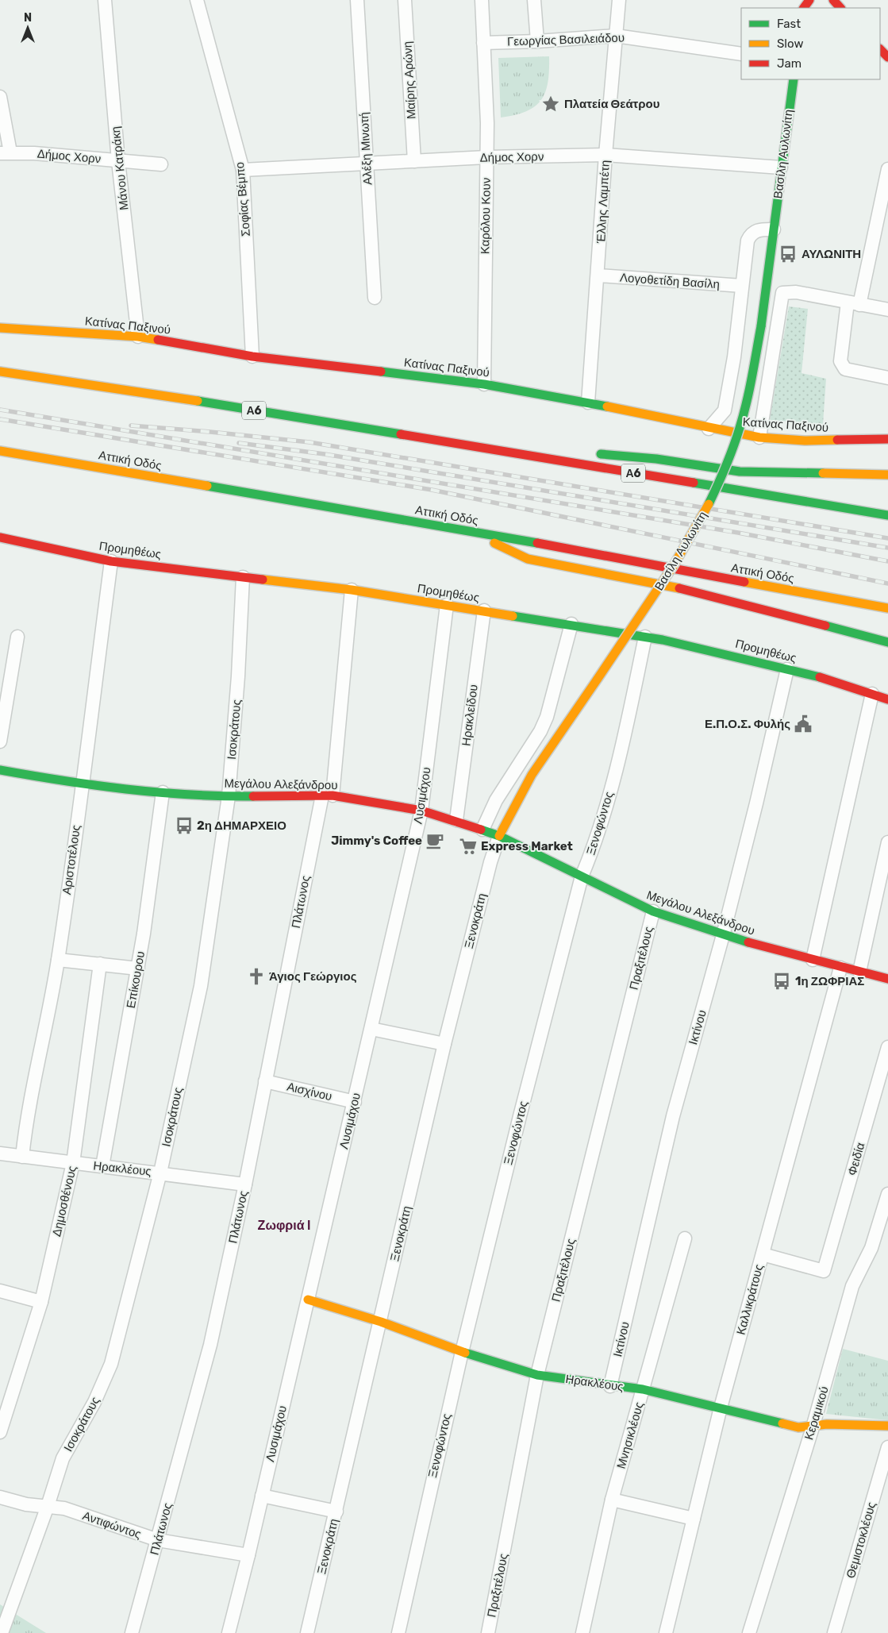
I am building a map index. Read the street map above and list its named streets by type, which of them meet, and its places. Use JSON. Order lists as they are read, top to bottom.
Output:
{
  "streets": {
    "main road": [
      "Βασίλη Αυλωνίτη",
      "Κατίνας Παξινού",
      "Α6",
      "Αττική Οδός",
      "Προμηθέως",
      "Μεγάλου Αλεξάνδρου",
      "Ηρακλέους"
    ],
    "street": [
      "Γεωργίας Βασιλειάδου",
      "Μαίρης Αρώνη",
      "Αλέξη Μινωτή",
      "Δήμος Χορν",
      "Μάνου Κατράκη",
      "Σοφίας Βέμπο",
      "Έλλης Λαμπέτη",
      "Καρόλου Κουν",
      "Λογοθετίδη Βασίλη",
      "Ηρακλείδου",
      "Ισοκράτους",
      "Λυσιμάχου",
      "Ξενοφώντος",
      "Αριστοτέλους",
      "Πλάτωνος",
      "Ξενοκράτη",
      "Πραξιτέλους",
      "Επίκουρου",
      "Ικτίνου",
      "Αισχίνου",
      "Φειδία",
      "Δημοσθένους",
      "Καλλικράτους",
      "Κεραμικού",
      "Μνησικλέους",
      "Αντιφώντος",
      "Θεμιστοκλέους"
    ]
  },
  "crossings": [
    ["Γεωργίας Βασιλειάδου", "Έλλης Λαμπέτη"],
    ["Γεωργίας Βασιλειάδου", "Καρόλου Κουν"],
    ["Μαίρης Αρώνη", "Δήμος Χορν"],
    ["Αλέξη Μινωτή", "Δήμος Χορν"],
    ["Βασίλη Αυλωνίτη", "Δήμος Χορν"],
    ["Βασίλη Αυλωνίτη", "Μεγάλου Αλεξάνδρου"],
    ["Βασίλη Αυλωνίτη", "Ξενοκράτη"],
    ["Δήμος Χορν", "Μάνου Κατράκη"],
    ["Δήμος Χορν", "Σοφίας Βέμπο"],
    ["Δήμος Χορν", "Έλλης Λαμπέτη"],
    ["Δήμος Χορν", "Καρόλου Κουν"],
    ["Μάνου Κατράκη", "Κατίνας Παξινού"],
    ["Σοφίας Βέμπο", "Κατίνας Παξινού"],
    ["Έλλης Λαμπέτη", "Λογοθετίδη Βασίλη"],
    ["Έλλης Λαμπέτη", "Κατίνας Παξινού"],
    ["Καρόλου Κουν", "Κατίνας Παξινού"],
    ["Προμηθέως", "Ηρακλείδου"],
    ["Προμηθέως", "Ισοκράτους"],
    ["Προμηθέως", "Λυσιμάχου"],
    ["Προμηθέως", "Ξενοφώντος"],
    ["Προμηθέως", "Αριστοτέλους"],
    ["Προμηθέως", "Πλάτωνος"],
    ["Προμηθέως", "Ικτίνου"],
    ["Ηρακλείδου", "Μεγάλου Αλεξάνδρου"],
    ["Ισοκράτους", "Μεγάλου Αλεξάνδρου"],
    ["Ισοκράτους", "Ηρακλέους"],
    ["Ισοκράτους", "Αντιφώντος"],
    ["Μεγάλου Αλεξάνδρου", "Λυσιμάχου"],
    ["Μεγάλου Αλεξάνδρου", "Ξενοφώντος"],
    ["Μεγάλου Αλεξάνδρου", "Αριστοτέλους"],
    ["Μεγάλου Αλεξάνδρου", "Πλάτωνος"],
    ["Μεγάλου Αλεξάνδρου", "Ξενοκράτη"],
    ["Μεγάλου Αλεξάνδρου", "Πραξιτέλους"],
    ["Μεγάλου Αλεξάνδρου", "Επίκουρου"],
    ["Μεγάλου Αλεξάνδρου", "Ικτίνου"],
    ["Μεγάλου Αλεξάνδρου", "Καλλικράτους"],
    ["Λυσιμάχου", "Αισχίνου"],
    ["Λυσιμάχου", "Ηρακλέους"],
    ["Λυσιμάχου", "Αντιφώντος"],
    ["Ξενοφώντος", "Ηρακλέους"],
    ["Αριστοτέλους", "Ηρακλέους"],
    ["Πλάτωνος", "Αισχίνου"],
    ["Πλάτωνος", "Ηρακλέους"],
    ["Πλάτωνος", "Αντιφώντος"],
    ["Ξενοκράτη", "Ηρακλέους"],
    ["Πραξιτέλους", "Ηρακλέους"],
    ["Επίκουρου", "Ηρακλέους"],
    ["Ικτίνου", "Ηρακλέους"],
    ["Φειδία", "Καλλικράτους"],
    ["Ηρακλέους", "Δημοσθένους"],
    ["Ηρακλέους", "Καλλικράτους"],
    ["Ηρακλέους", "Κεραμικού"],
    ["Ηρακλέους", "Μνησικλέους"]
  ],
  "districts": ["Ζωφριά Ι"],
  "places": {
    "place": ["Πλατεία Θεάτρου"],
    "bus stop": ["ΑΥΛΩΝΙΤΗ", "2η ΔΗΜΑΡΧΕΙΟ", "1η ΖΩΦΡΙΑΣ"],
    "public building": ["Ε.Π.Ο.Σ. Φυλής"],
    "cafe": ["Jimmy's Coffee"],
    "supermarket": ["Express Market"],
    "church": ["Άγιος Γεώργιος"]
  },
  "legend": ["Fast", "Slow", "Jam"],
  "north": "top"
}
